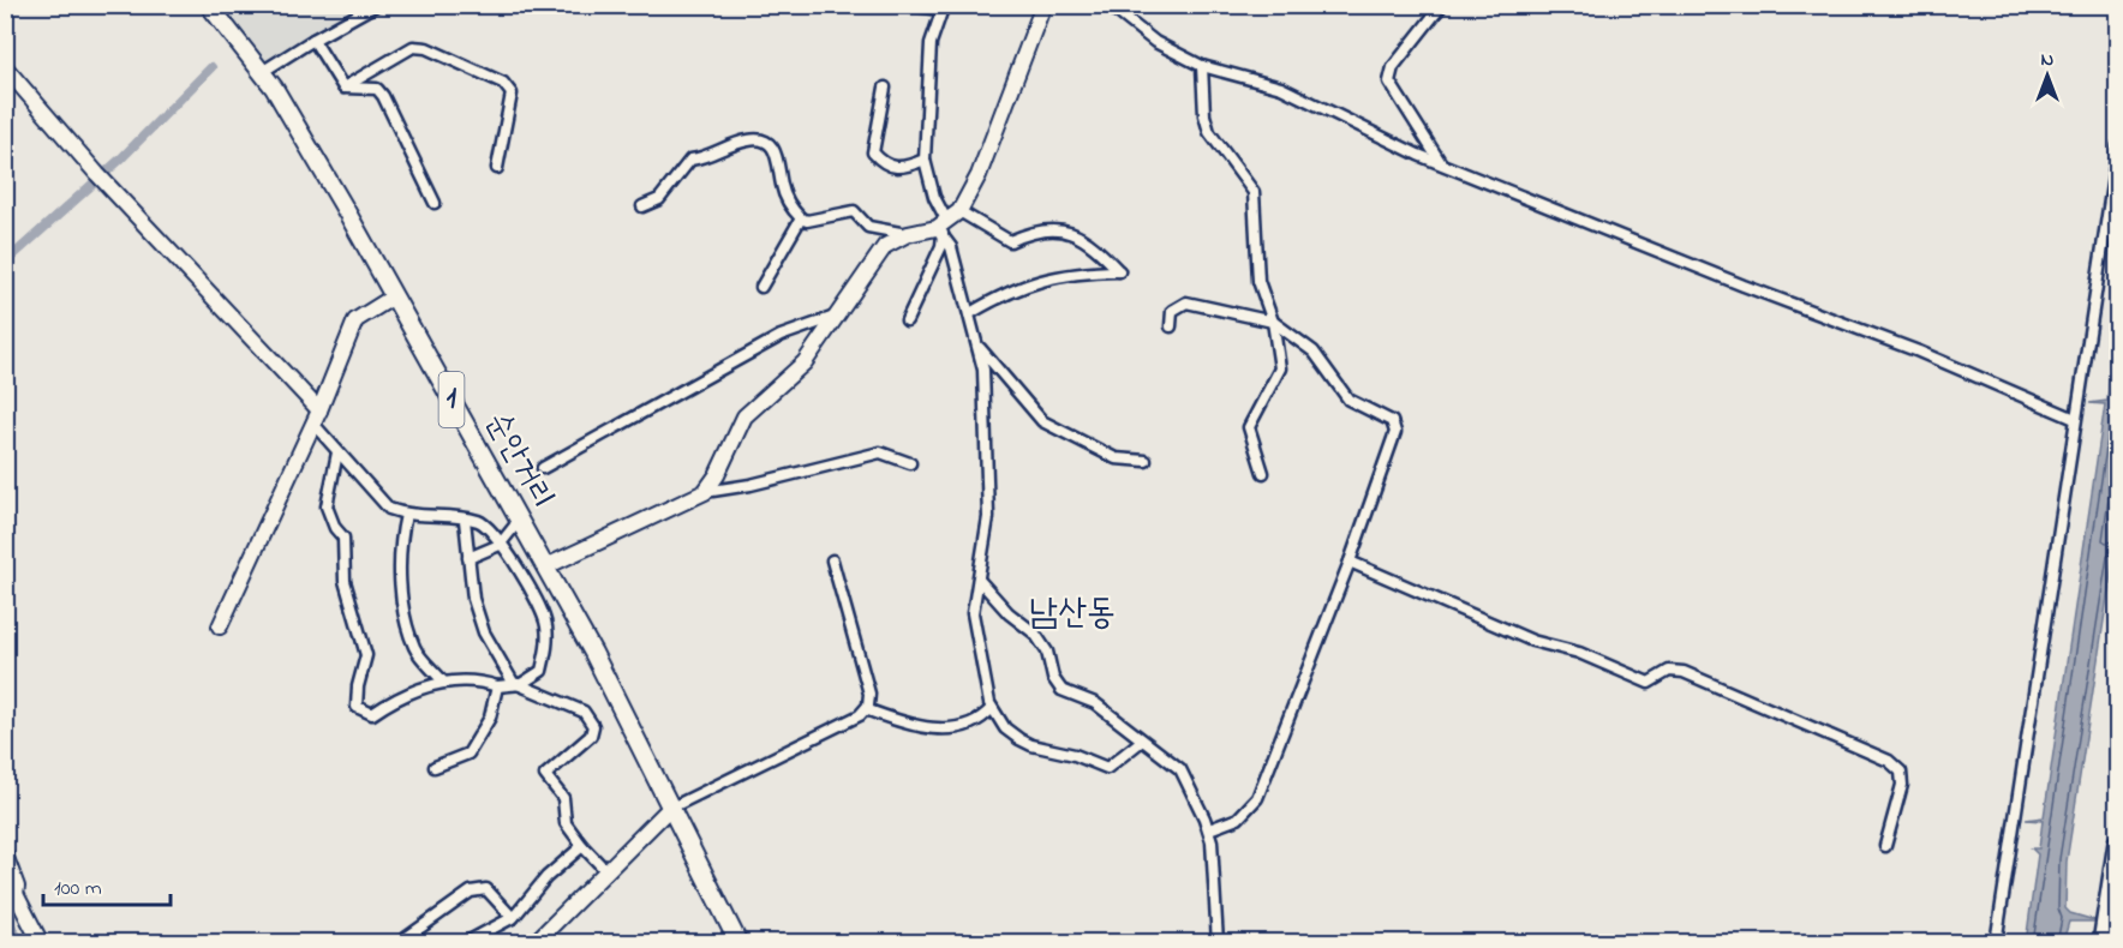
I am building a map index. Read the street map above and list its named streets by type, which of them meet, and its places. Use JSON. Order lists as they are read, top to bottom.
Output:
{
  "streets": {
    "main road": ["1", "순안거리"]
  },
  "districts": ["남산동"],
  "scale_bar": "100 m",
  "north": "top"
}
